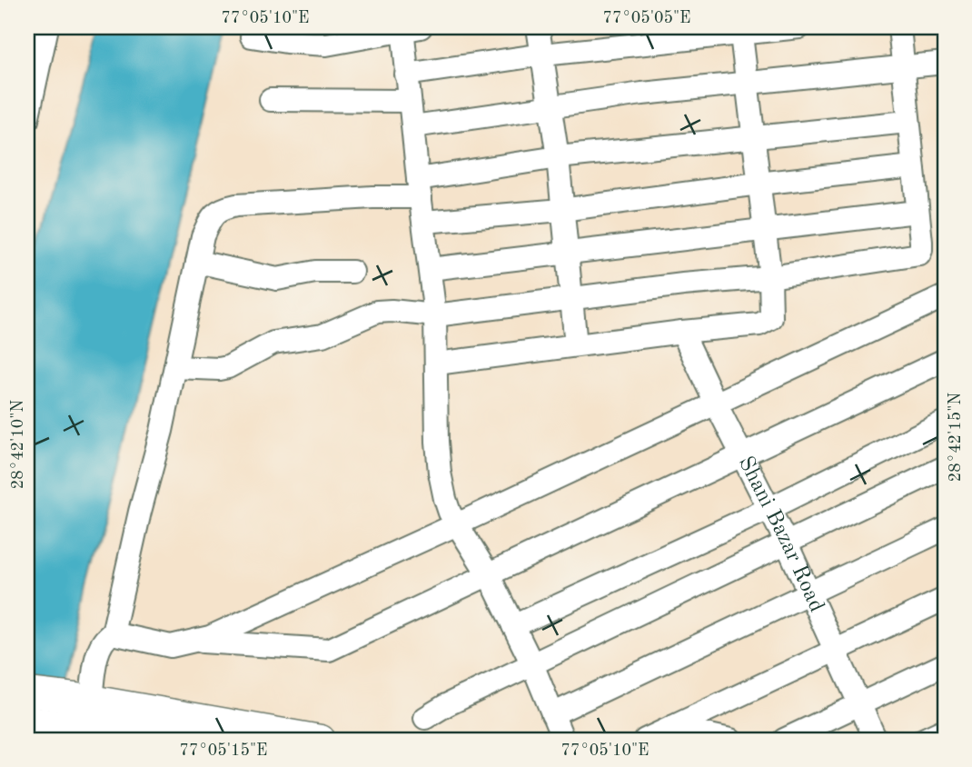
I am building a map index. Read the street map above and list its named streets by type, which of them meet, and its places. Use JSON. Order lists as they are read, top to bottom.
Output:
{
  "streets": {
    "street": ["Shani Bazar Road"]
  },
  "coordinates": [
    "77°05'10\"E",
    "77°05'05\"E",
    "28°42'15\"N",
    "28°42'10\"N",
    "77°05'15\"E"
  ]
}
